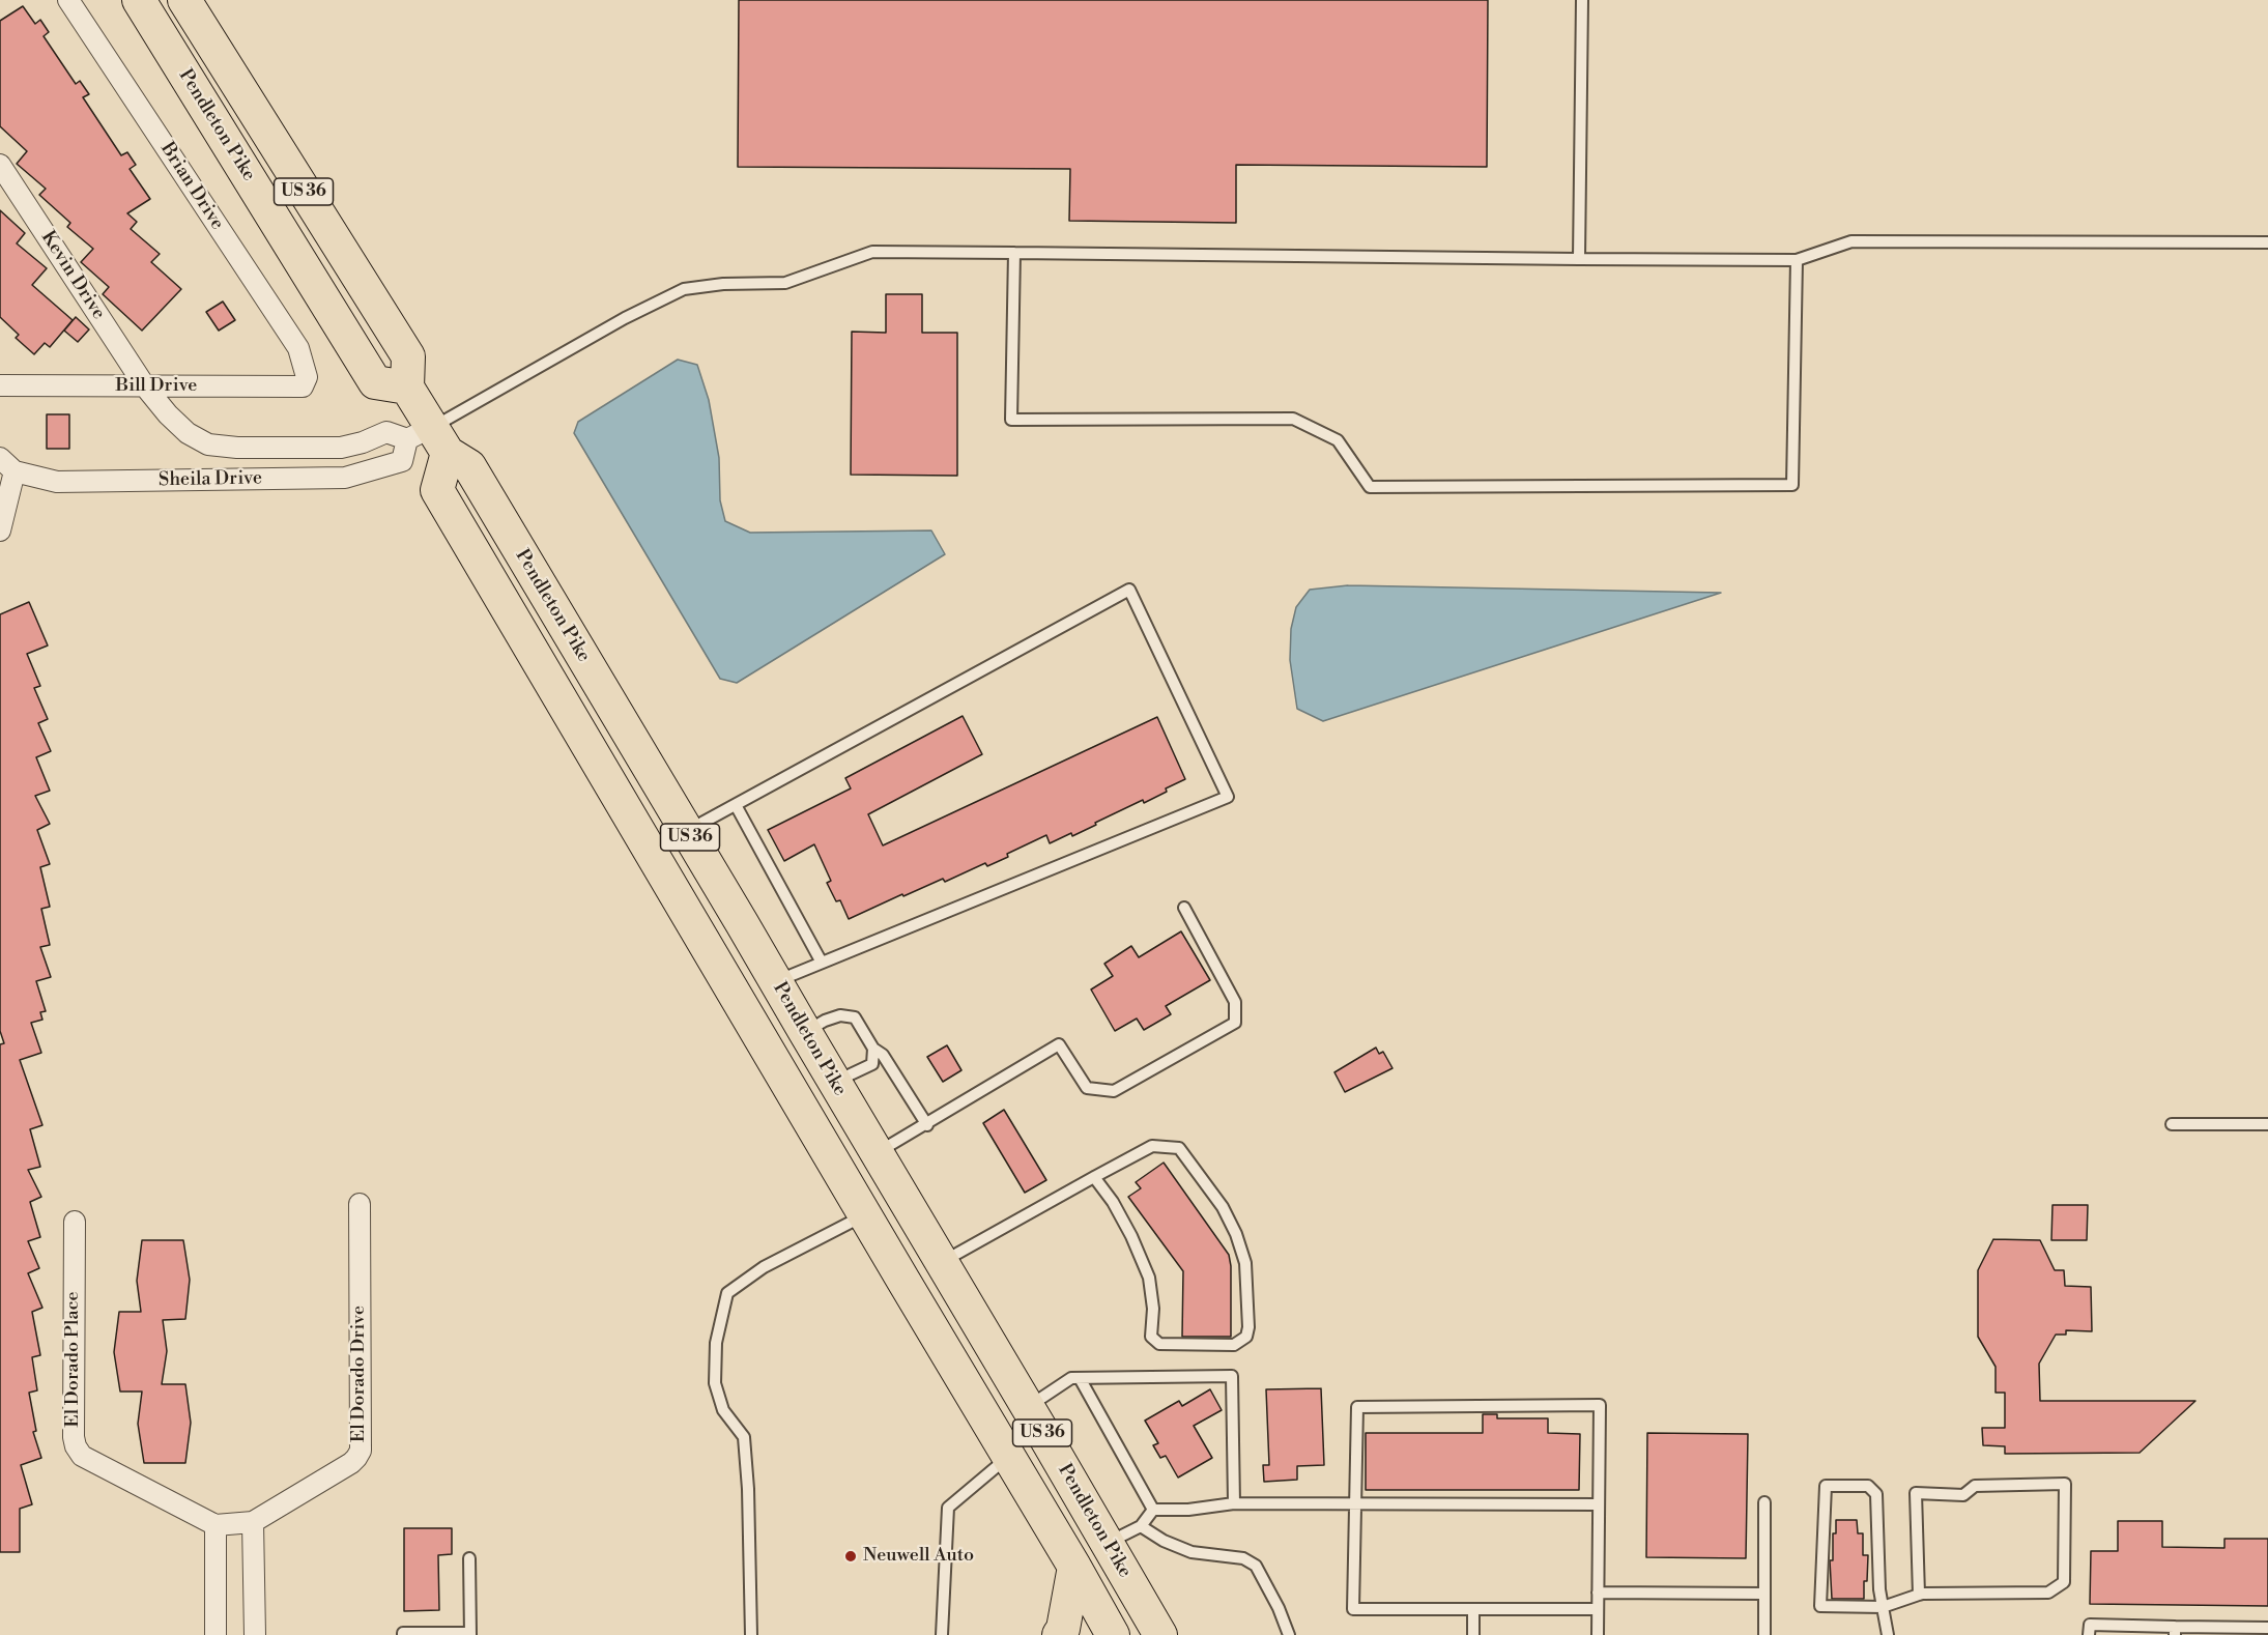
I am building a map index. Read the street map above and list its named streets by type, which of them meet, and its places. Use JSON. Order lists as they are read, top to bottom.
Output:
{
  "streets": {
    "main road": ["Pendleton Pike", "US 36"],
    "street": [
      "Brian Drive",
      "Kevin Drive",
      "Bill Drive",
      "Sheila Drive",
      "El Dorado Place",
      "El Dorado Drive"
    ]
  },
  "crossings": [
    ["Pendleton Pike", "Sheila Drive"],
    ["Brian Drive", "Bill Drive"],
    ["Kevin Drive", "Bill Drive"],
    ["Kevin Drive", "Sheila Drive"],
    ["Bill Drive", "Sheila Drive"]
  ],
  "places": ["Neuwell Auto"]
}
